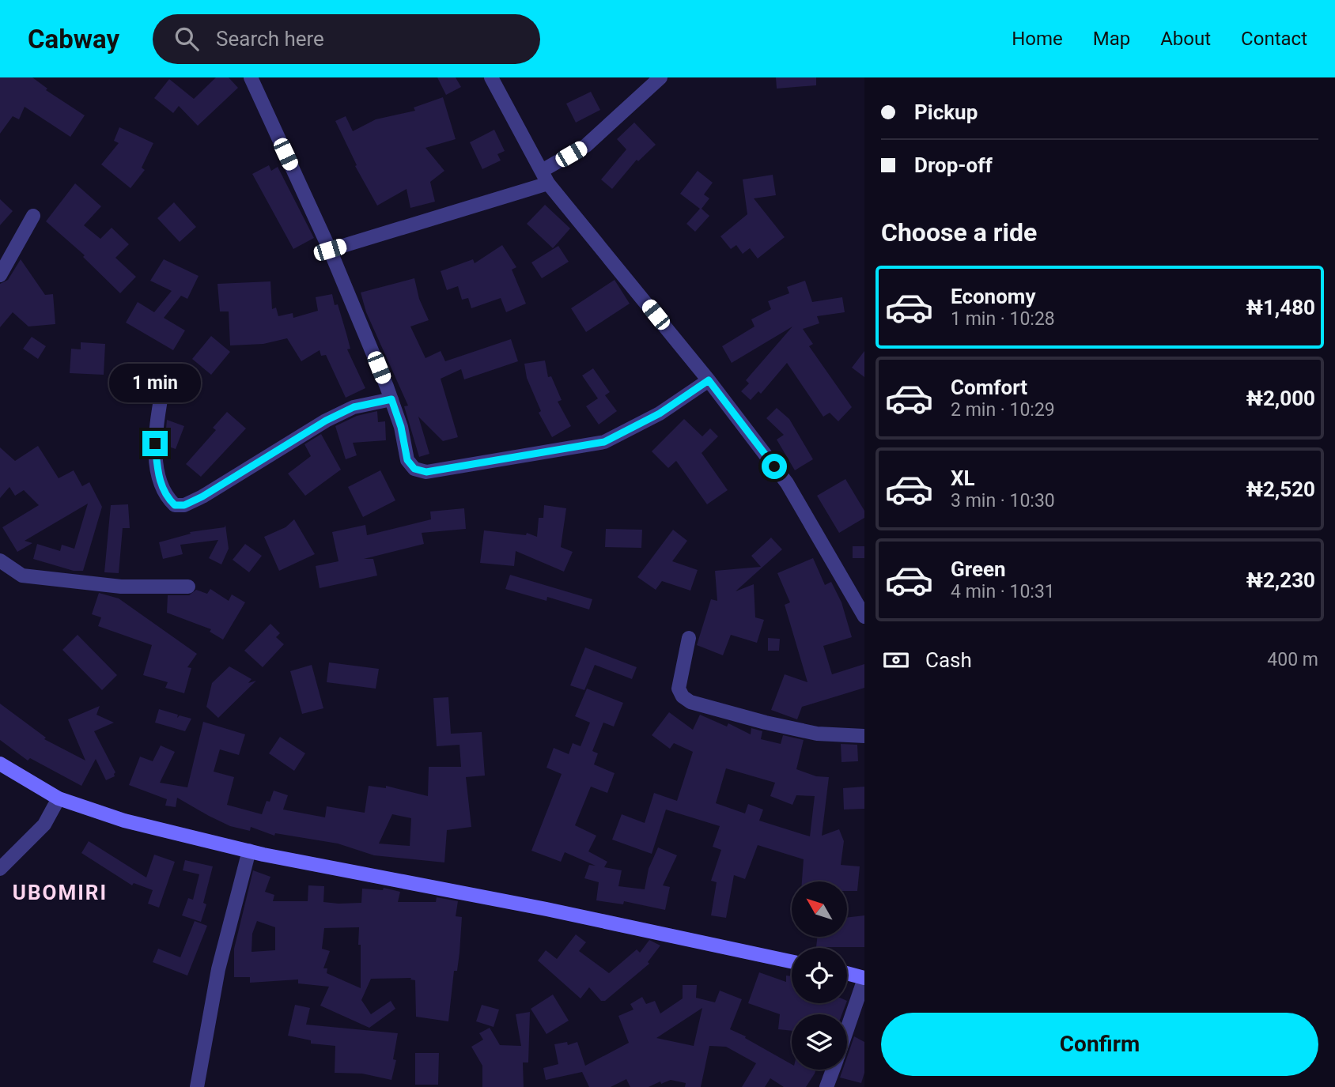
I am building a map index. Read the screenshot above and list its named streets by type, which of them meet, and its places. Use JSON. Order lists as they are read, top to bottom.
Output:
{
  "districts": ["UBOMIRI"],
  "north": "top left",
  "page": {
    "header": "Cabway",
    "search": "Search here",
    "nav": [
      "Home",
      "Map",
      "About",
      "Contact"
    ],
    "banner": ["Pickup", "Drop-off"],
    "heading": "Choose a ride",
    "list": [
      {
        "name": "Economy",
        "note": "1 min · 10:28",
        "value": "₦1,480"
      },
      {
        "name": "Comfort",
        "note": "2 min · 10:29",
        "value": "₦2,000"
      },
      {
        "name": "XL",
        "note": "3 min · 10:30",
        "value": "₦2,520"
      },
      {
        "name": "Green",
        "note": "4 min · 10:31",
        "value": "₦2,230"
      }
    ],
    "bubble": "1 min",
    "pay": ["Cash", "400 m"],
    "buttons": "Confirm"
  }
}
